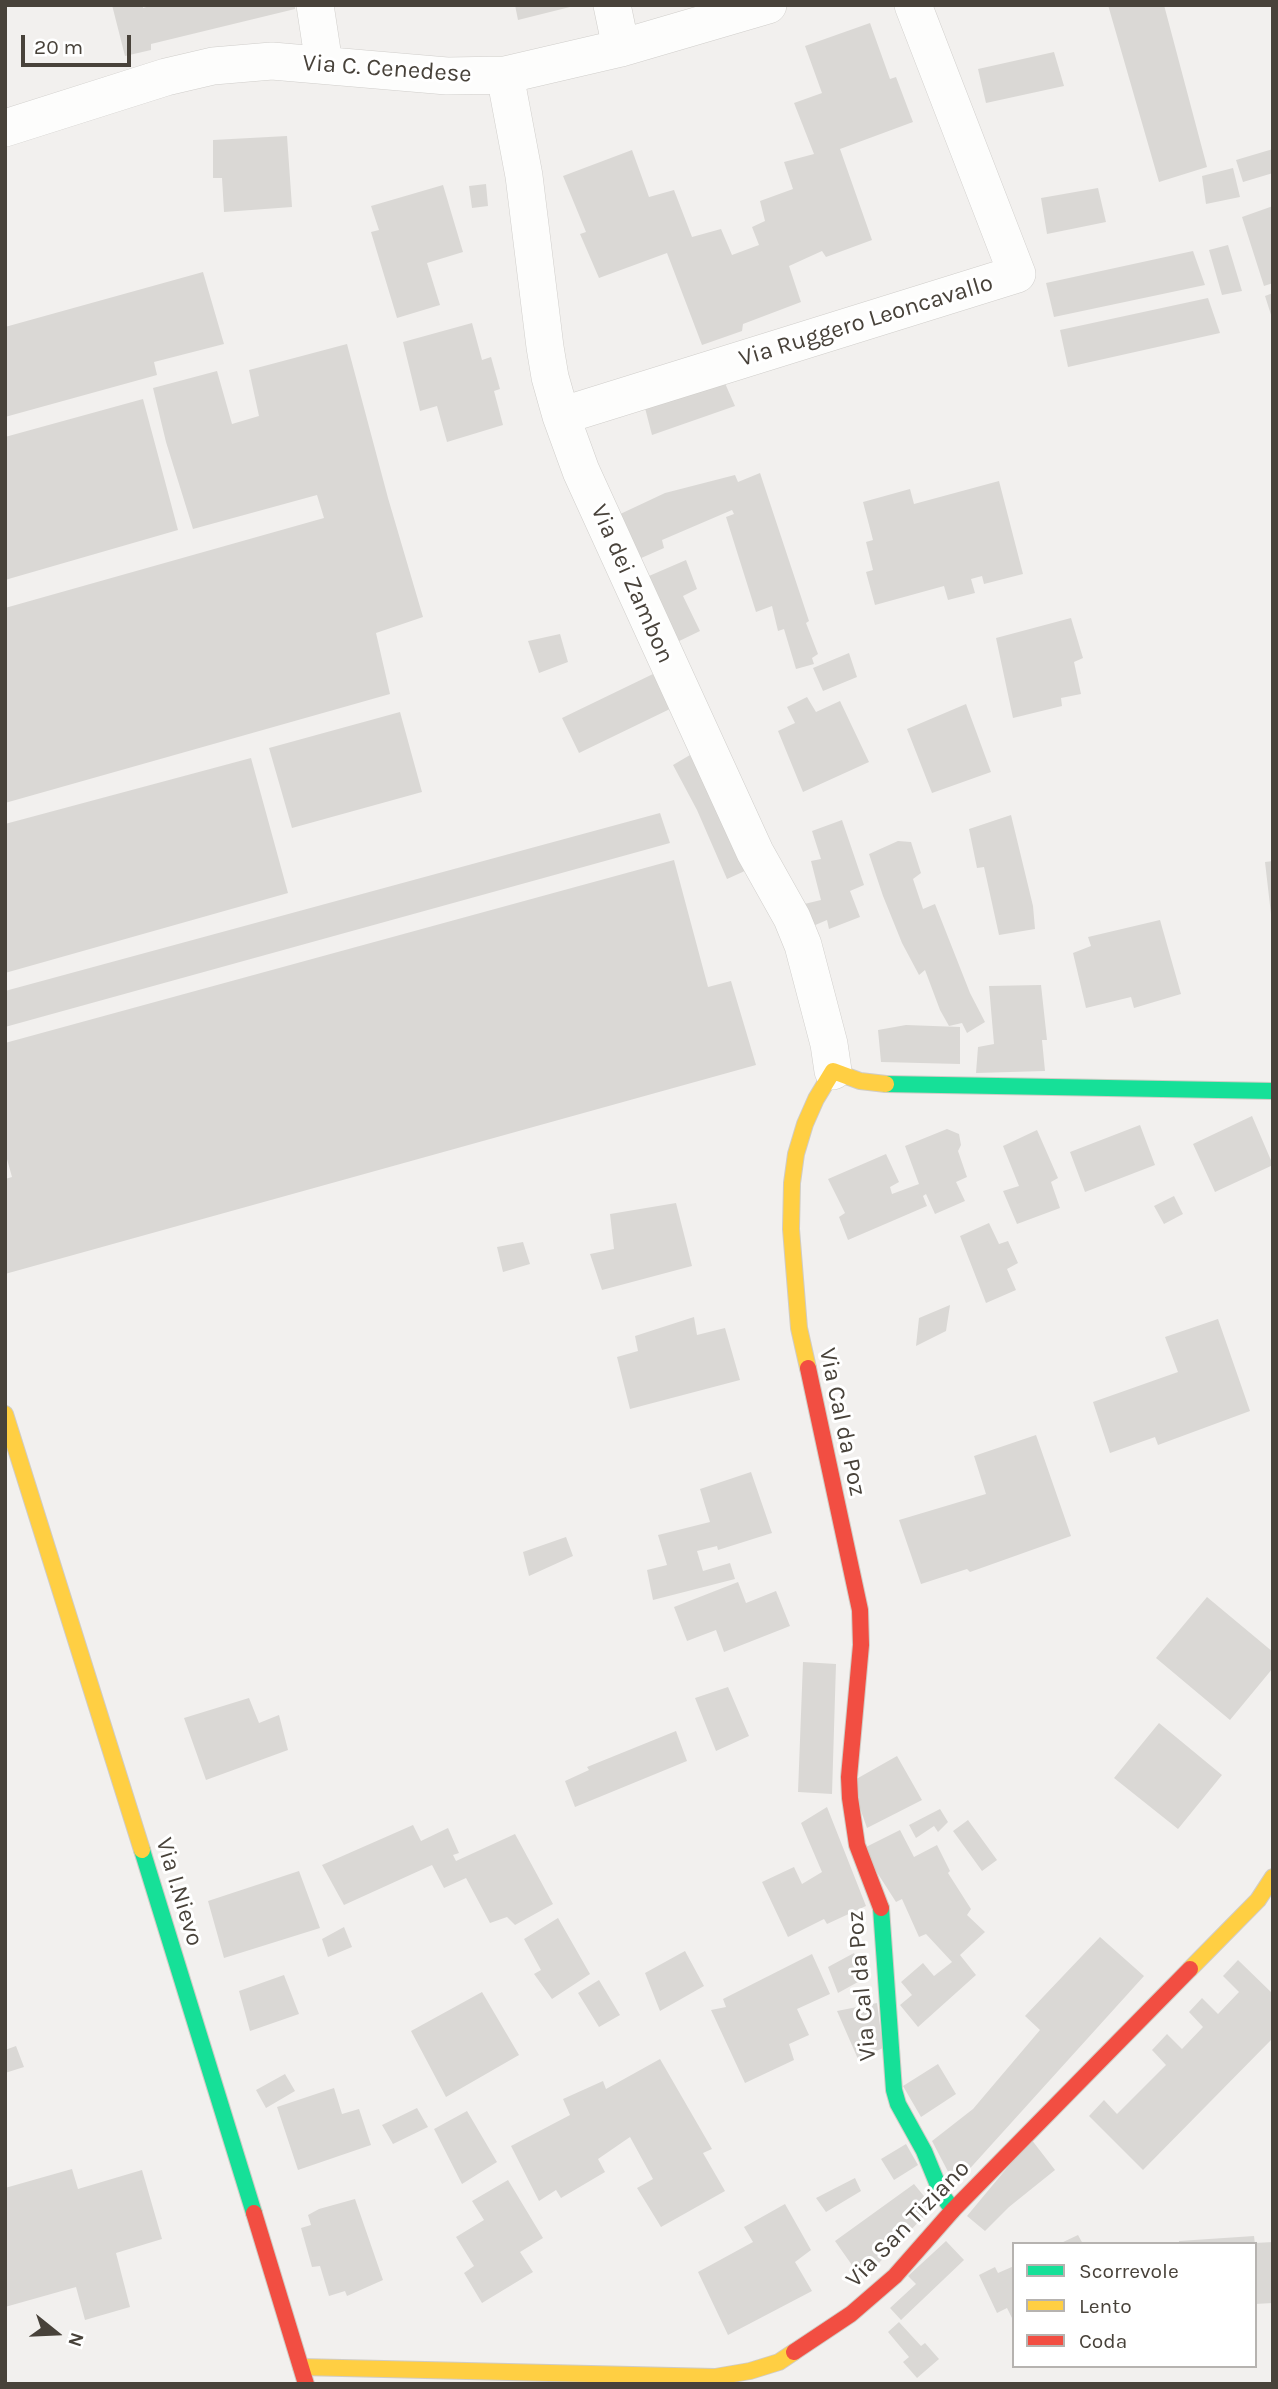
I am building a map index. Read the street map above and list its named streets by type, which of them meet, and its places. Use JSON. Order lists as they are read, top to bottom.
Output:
{
  "streets": {
    "street": [
      "Via C. Cenedese",
      "Via Ruggero Leoncavallo",
      "Via dei Zambon",
      "Via Cal da Poz",
      "Via I.Nievo",
      "Via San Tiziano"
    ]
  },
  "crossings": [
    ["Via C. Cenedese", "Via dei Zambon"],
    ["Via Ruggero Leoncavallo", "Via dei Zambon"],
    ["Via dei Zambon", "Via Cal da Poz"],
    ["Via Cal da Poz", "Via San Tiziano"],
    ["Via I.Nievo", "Via San Tiziano"]
  ],
  "legend": ["Scorrevole", "Lento", "Coda"],
  "scale_bar": "20 m",
  "north": "right"
}
